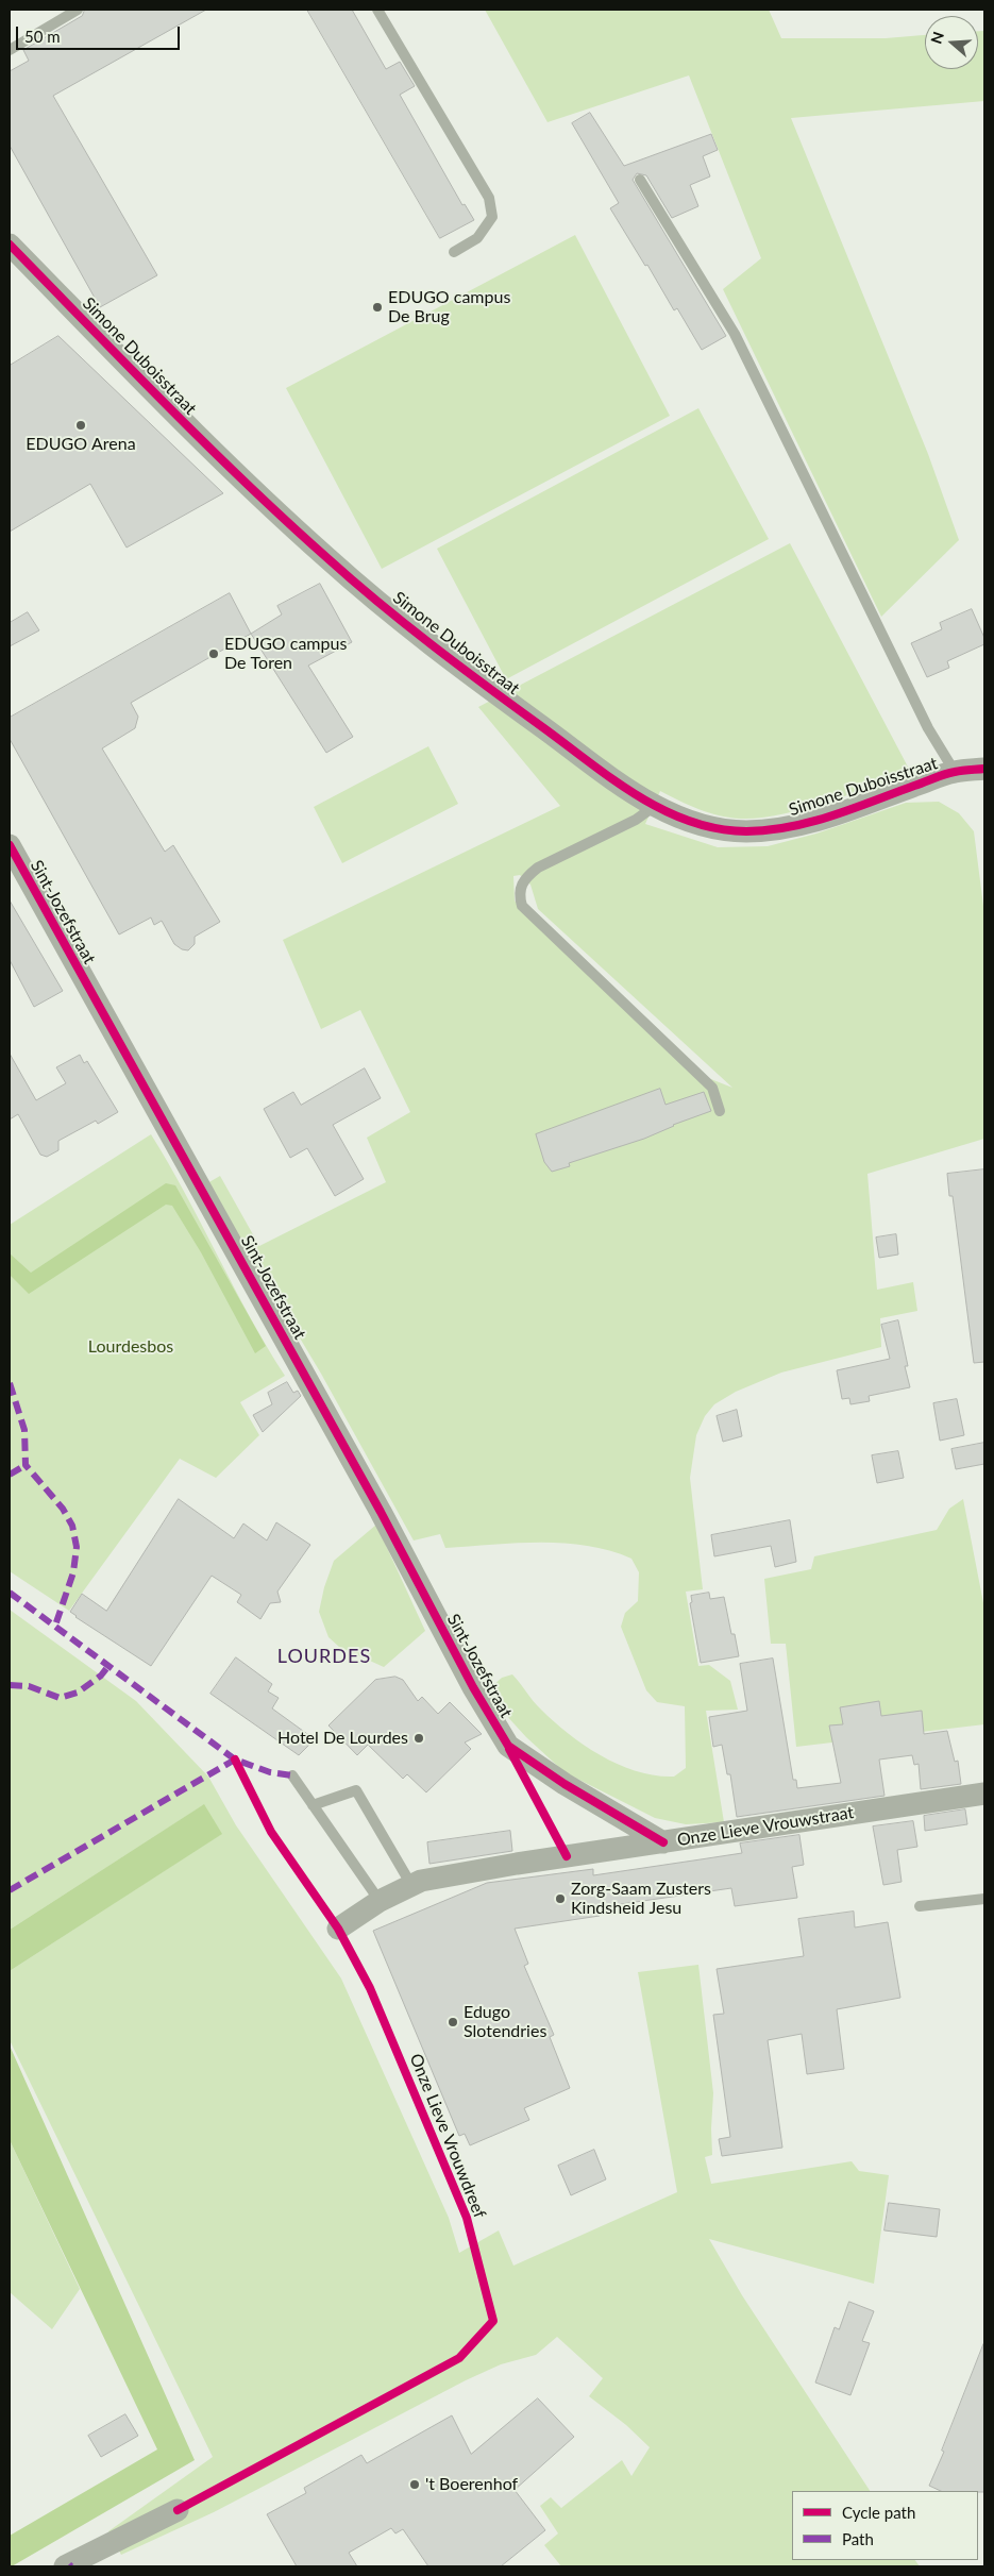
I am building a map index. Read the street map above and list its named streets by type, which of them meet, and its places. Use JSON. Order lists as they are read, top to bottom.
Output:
{
  "streets": {
    "street": ["Simone Duboisstraat", "Sint-Jozefstraat", "Onze Lieve Vrouwstraat"],
    "cycle path": ["Onze Lieve Vrouwdreef"]
  },
  "crossings": [
    ["Sint-Jozefstraat", "Onze Lieve Vrouwstraat"]
  ],
  "districts": ["LOURDES"],
  "parks": ["Lourdesbos"],
  "places": [
    "EDUGO campus De Brug",
    "EDUGO Arena",
    "EDUGO campus De Toren",
    "Hotel De Lourdes",
    "Zorg-Saam Zusters Kindsheid Jesu",
    "Edugo Slotendries",
    "'t Boerenhof"
  ],
  "legend": ["Cycle path", "Path"],
  "scale_bar": "50 m",
  "north": "left"
}
